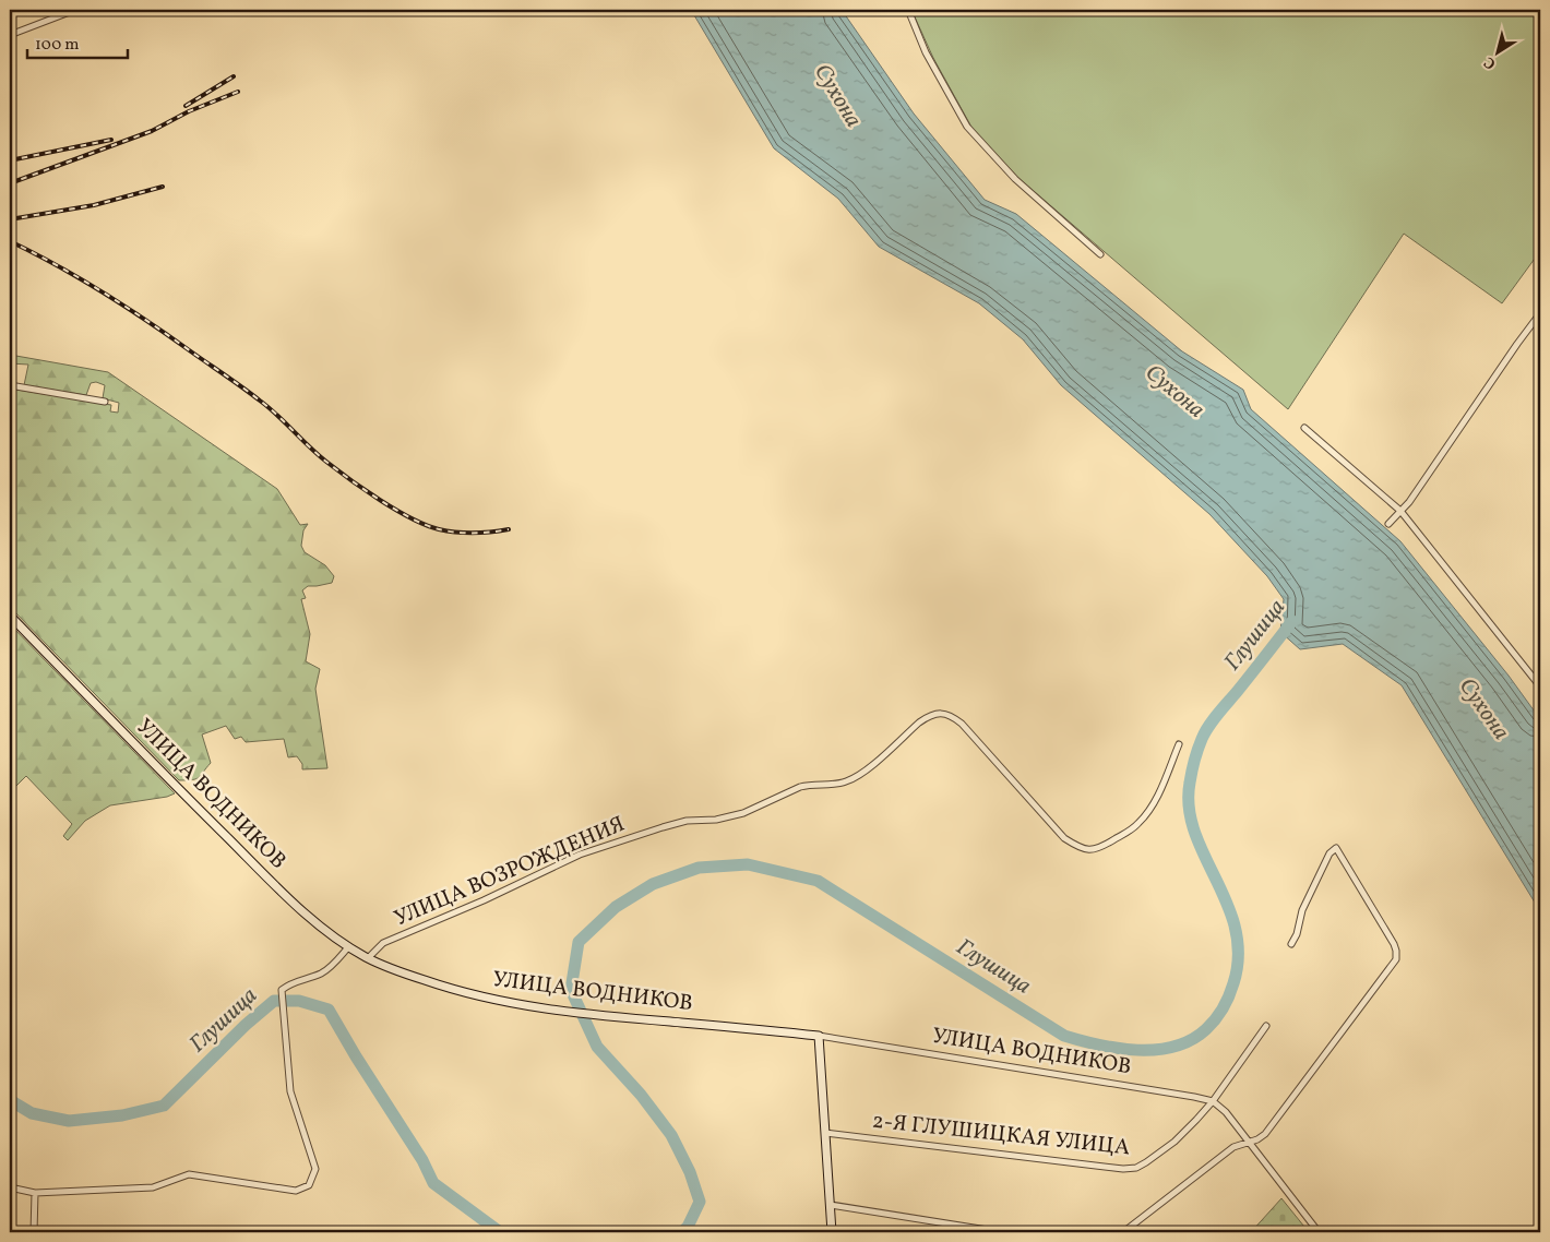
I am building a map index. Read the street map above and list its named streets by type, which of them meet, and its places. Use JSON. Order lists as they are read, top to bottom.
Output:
{
  "streets": {
    "main road": ["УЛИЦА ВОДНИКОВ"],
    "street": ["УЛИЦА ВОЗРОЖДЕНИЯ", "2-Я ГЛУШИЦКАЯ УЛИЦА"]
  },
  "crossings": [
    ["УЛИЦА ВОДНИКОВ", "УЛИЦА ВОЗРОЖДЕНИЯ"],
    ["УЛИЦА ВОДНИКОВ", "2-Я ГЛУШИЦКАЯ УЛИЦА"]
  ],
  "water": ["Сухона", "Глушица"],
  "scale_bar": "100 m",
  "north": "bottom left"
}
